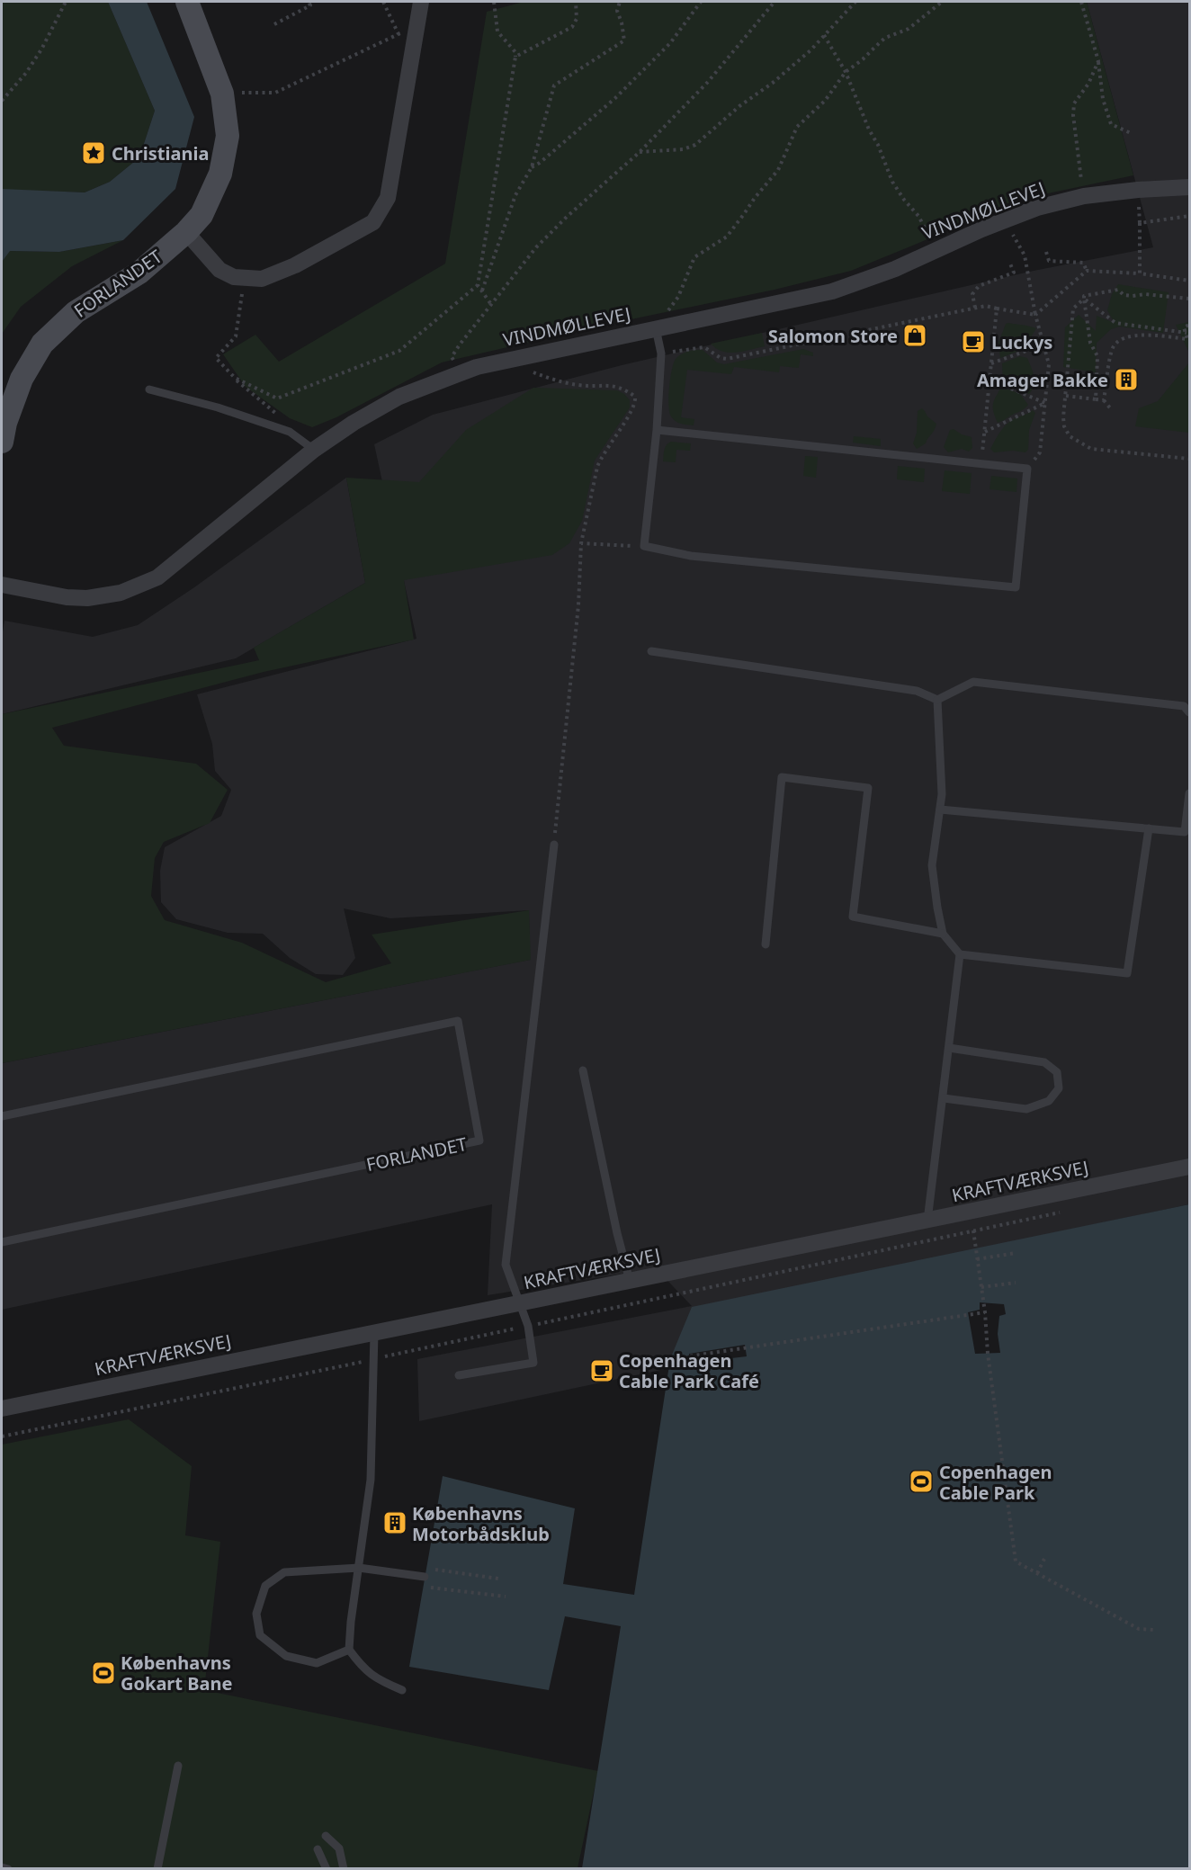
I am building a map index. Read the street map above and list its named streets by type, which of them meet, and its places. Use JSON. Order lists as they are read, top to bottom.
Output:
{
  "streets": {
    "street": ["VINDMØLLEVEJ", "FORLANDET", "KRAFTVÆRKSVEJ"]
  },
  "places": {
    "place": ["Christiania"],
    "shop": ["Salomon Store"],
    "cafe": ["Luckys", "Copenhagen Cable Park Café"],
    "building": ["Amager Bakke", "Københavns Motorbådsklub"],
    "sports": ["Copenhagen Cable Park", "Københavns Gokart Bane"]
  }
}
